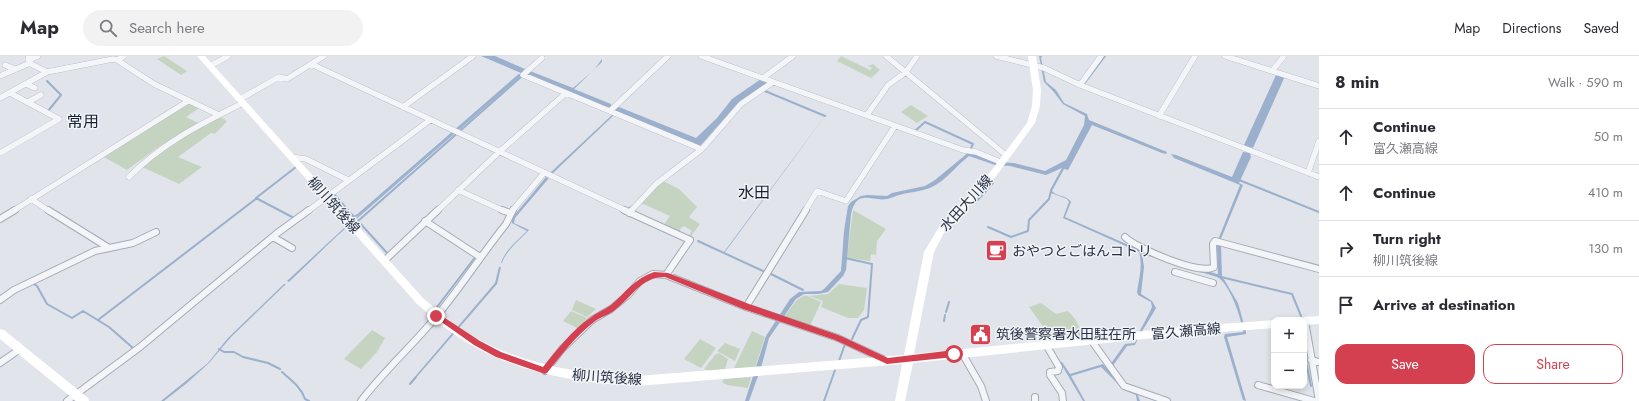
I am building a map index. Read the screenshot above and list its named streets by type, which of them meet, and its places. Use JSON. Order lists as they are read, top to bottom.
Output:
{
  "streets": {
    "main road": ["水田大川線", "柳川筑後線", "富久瀬高線"]
  },
  "crossings": [
    ["水田大川線", "柳川筑後線"],
    ["水田大川線", "富久瀬高線"],
    ["柳川筑後線", "富久瀬高線"]
  ],
  "districts": ["常用", "水田"],
  "places": {
    "cafe": ["おやつとごはんコトリ"],
    "public building": ["筑後警察署水田駐在所"]
  },
  "page": {
    "header": "Map",
    "search": "Search here",
    "nav": ["Map", "Directions", "Saved"],
    "heading": ["8 min", "Walk · 590 m"],
    "list": [
      ["Continue", "富久瀬高線", "50 m"],
      ["Continue", "410 m"],
      ["Turn right", "柳川筑後線", "130 m"],
      "Arrive at destination"
    ],
    "map_buttons": ["+", "−"],
    "buttons": ["Save", "Share"]
  }
}
